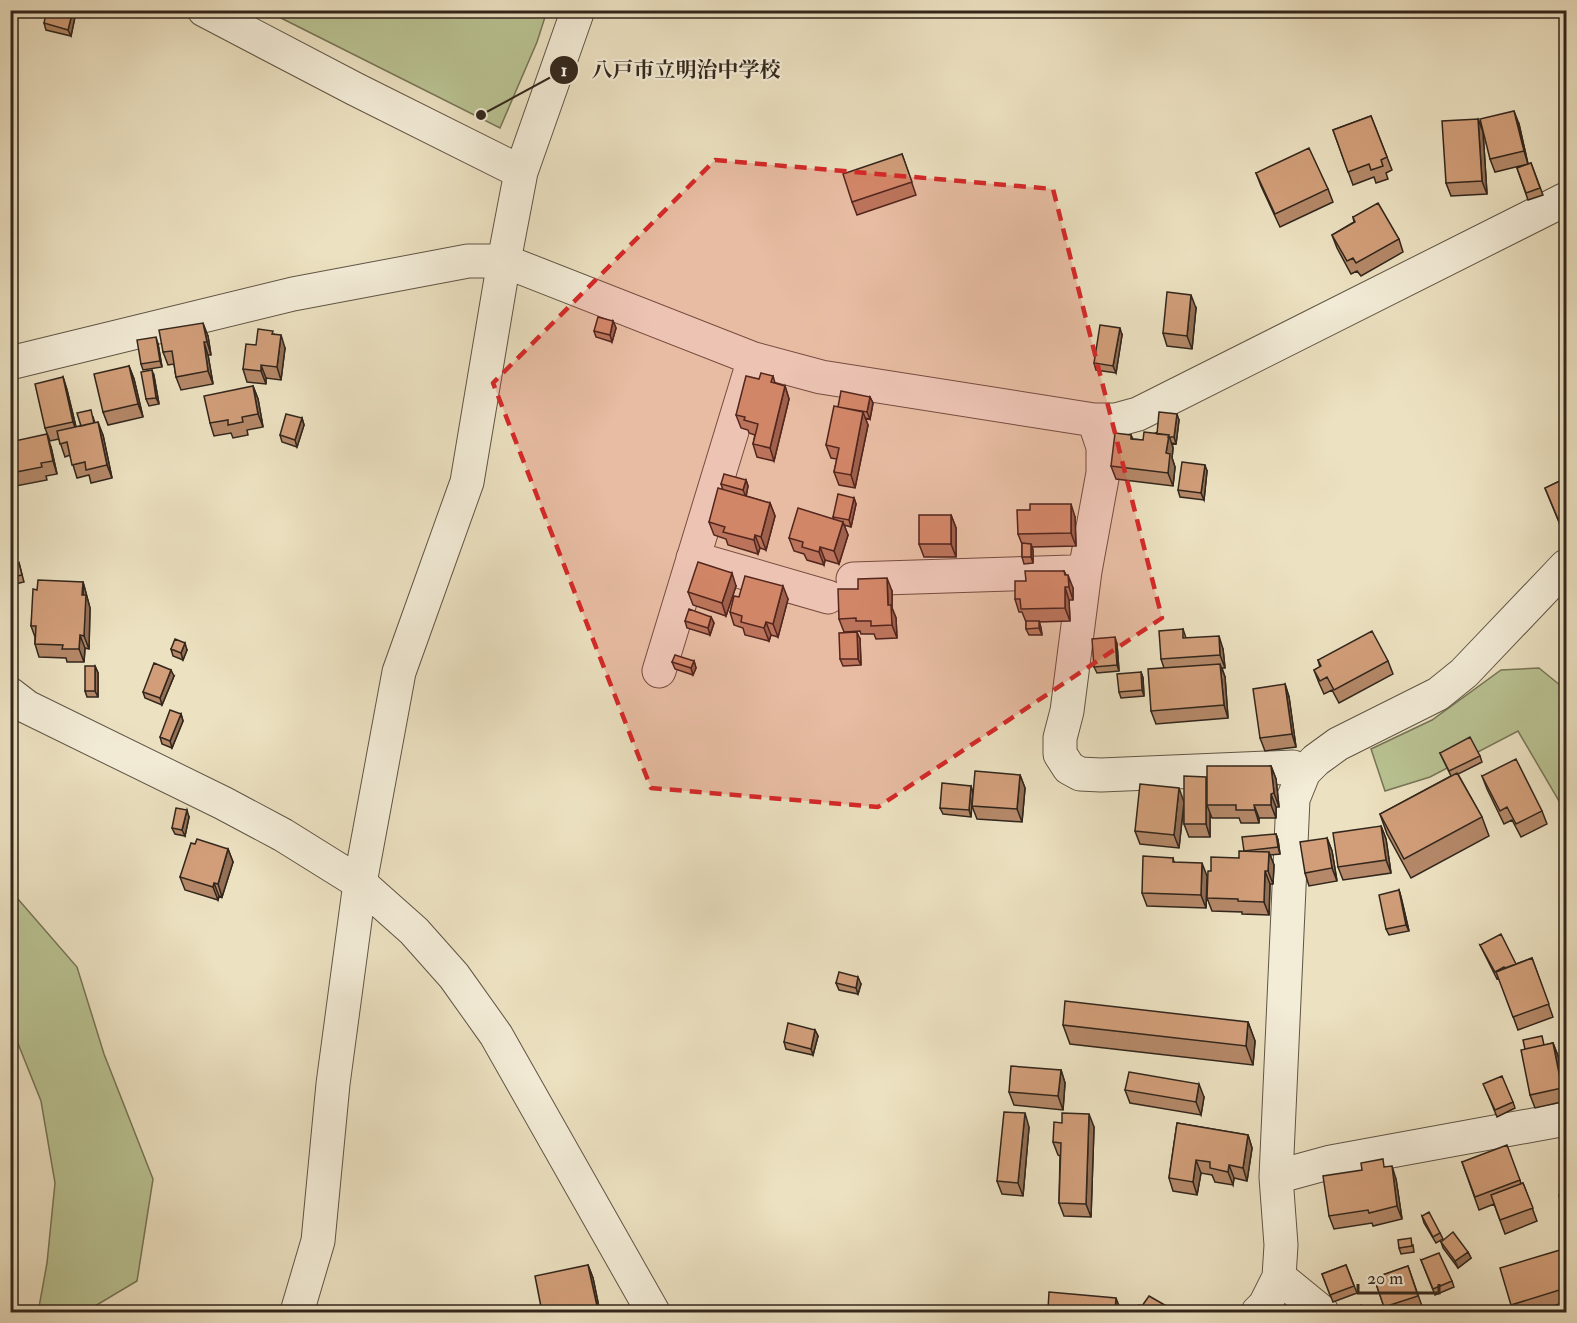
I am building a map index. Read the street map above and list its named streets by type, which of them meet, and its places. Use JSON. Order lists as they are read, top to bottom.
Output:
{
  "places": ["八戸市立明治中学校"],
  "scale_bar": "20 m"
}
